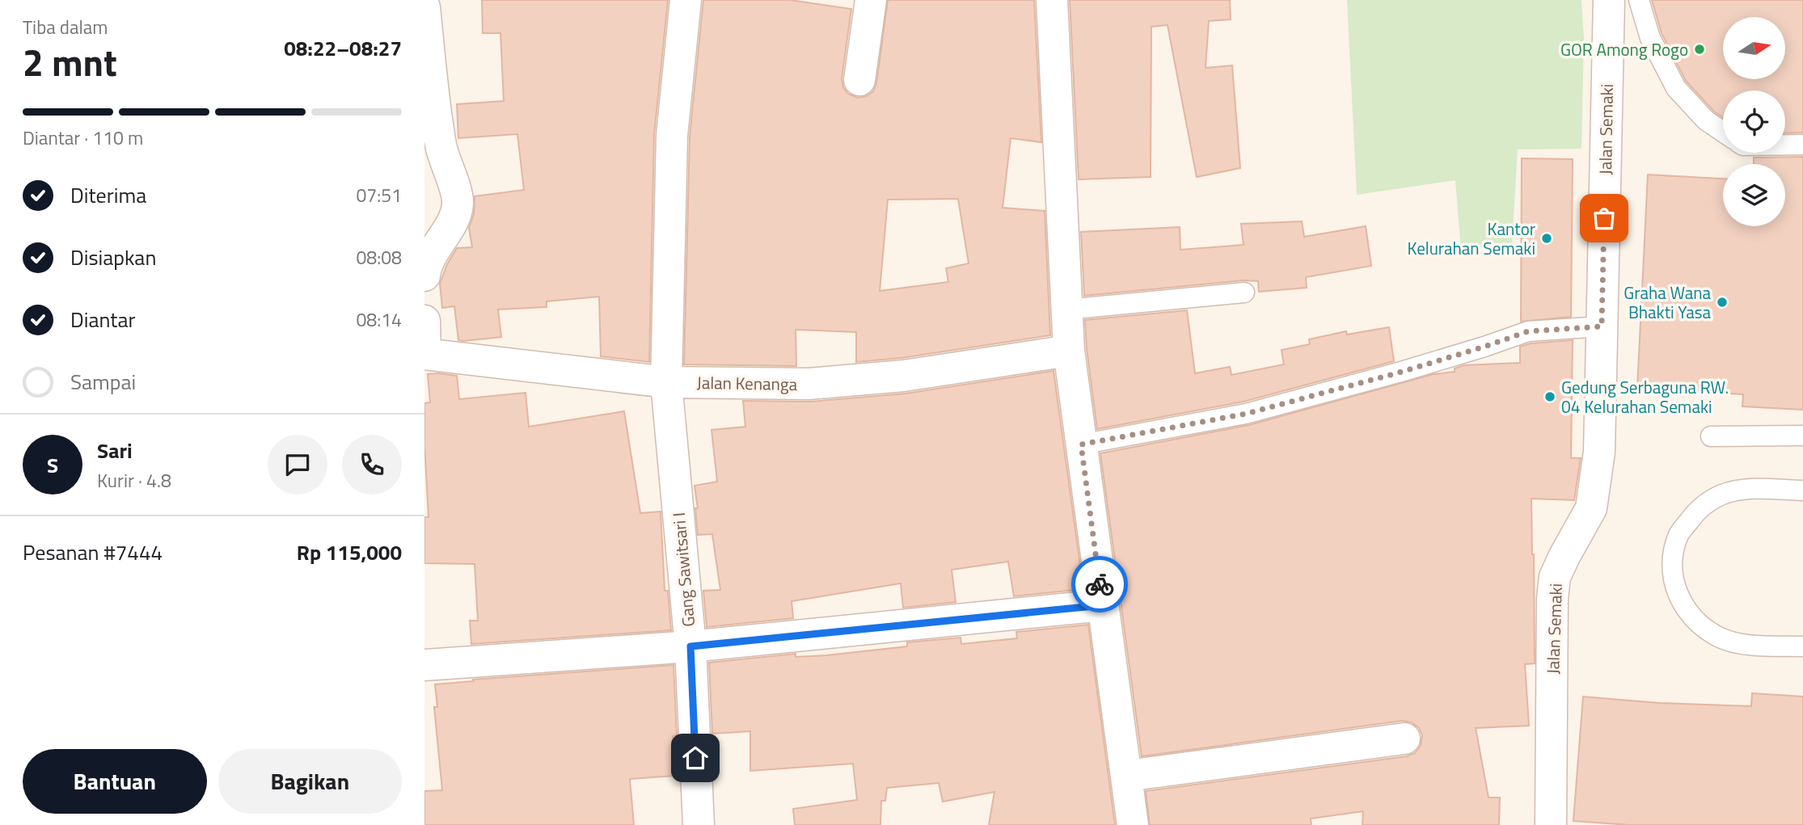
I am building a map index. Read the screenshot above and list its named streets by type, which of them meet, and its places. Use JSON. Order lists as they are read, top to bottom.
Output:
{
  "streets": {
    "street": ["Jalan Semaki", "Jalan Kenanga", "Gang Sawitsari I"]
  },
  "crossings": [
    ["Jalan Kenanga", "Gang Sawitsari I"]
  ],
  "places": [
    "GOR Among Rogo",
    "Kantor Kelurahan Semaki",
    "Graha Wana Bhakti Yasa",
    "Gedung Serbaguna RW. 04 Kelurahan Semaki"
  ],
  "north": "right",
  "page": {
    "heading": ["2 mnt", "Tiba dalam", "08:22–08:27"],
    "panel": [
      "Sari",
      "Kurir · 4.8",
      "Pesanan #7444",
      "Rp 115,000"
    ],
    "bar": "Diantar · 110 m",
    "list": [
      ["Diterima", "07:51"],
      ["Disiapkan", "08:08"],
      ["Diantar", "08:14"],
      "Sampai"
    ],
    "round": "S",
    "buttons": ["Bantuan", "Bagikan"]
  }
}
